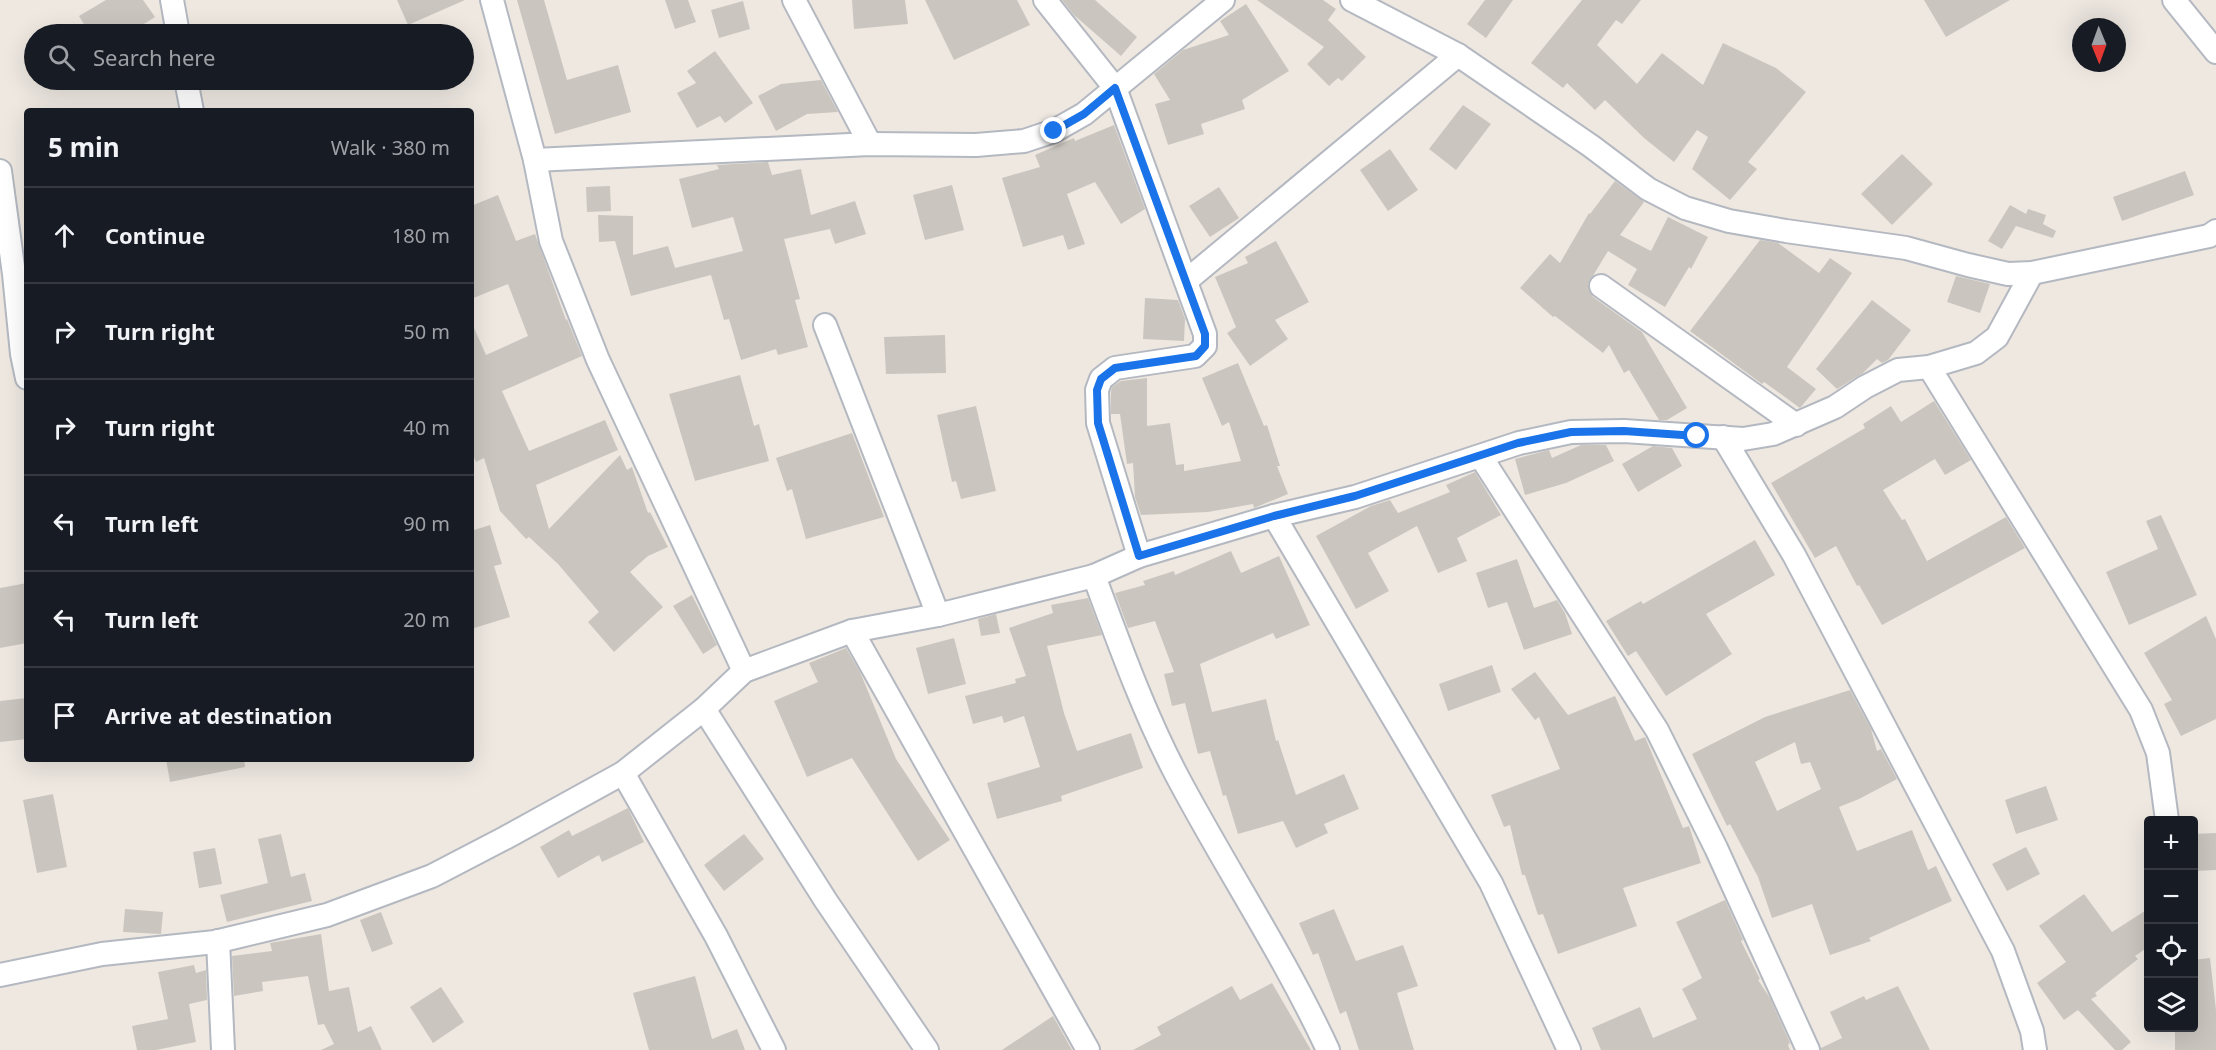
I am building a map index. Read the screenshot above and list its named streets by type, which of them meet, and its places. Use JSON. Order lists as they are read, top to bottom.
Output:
{
  "north": "bottom",
  "page": {
    "search": "Search here",
    "heading": ["5 min", "Walk · 380 m"],
    "list": [
      ["Continue", "180 m"],
      ["Turn right", "50 m"],
      ["Turn right", "40 m"],
      ["Turn left", "90 m"],
      ["Turn left", "20 m"],
      "Arrive at destination"
    ],
    "map_buttons": ["+", "−"]
  }
}
